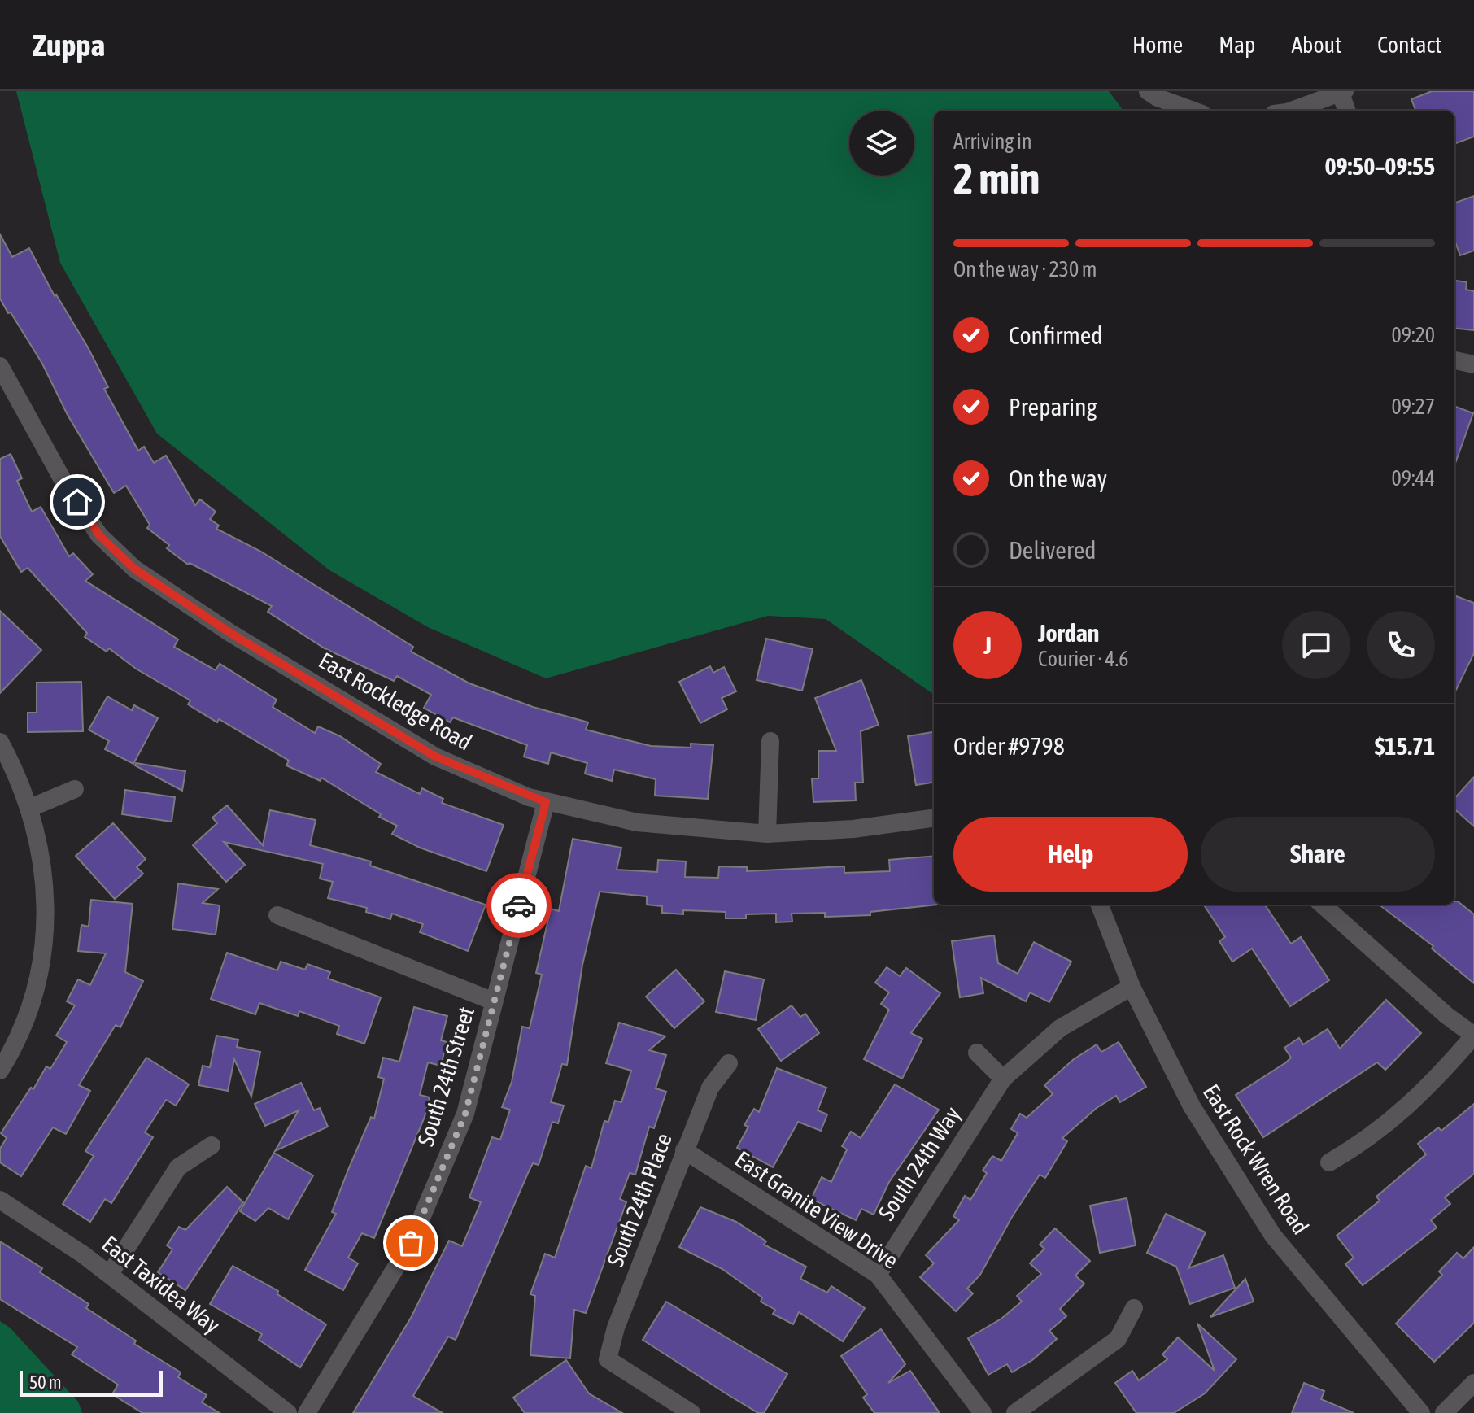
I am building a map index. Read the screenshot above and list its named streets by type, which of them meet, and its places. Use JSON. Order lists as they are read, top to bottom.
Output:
{
  "streets": {
    "street": [
      "East Rockledge Road",
      "South 24th Street",
      "East Rock Wren Road",
      "South 24th Way",
      "South 24th Place",
      "East Granite View Drive",
      "East Taxidea Way"
    ]
  },
  "crossings": [
    ["East Rockledge Road", "South 24th Street"],
    ["East Rock Wren Road", "South 24th Way"],
    ["South 24th Way", "East Granite View Drive"],
    ["South 24th Place", "East Granite View Drive"]
  ],
  "scale_bar": "50 m",
  "page": {
    "header": "Zuppa",
    "nav": [
      "Home",
      "Map",
      "About",
      "Contact"
    ],
    "heading": ["2 min", "Arriving in", "09:50–09:55"],
    "panel": [
      "Jordan",
      "Courier · 4.6",
      "Order #9798",
      "$15.71"
    ],
    "bar": "On the way · 230 m",
    "list": [
      ["Confirmed", "09:20"],
      ["Preparing", "09:27"],
      ["On the way", "09:44"],
      "Delivered"
    ],
    "round": "J",
    "buttons": ["Help", "Share"],
    "scale": "50 m"
  }
}
